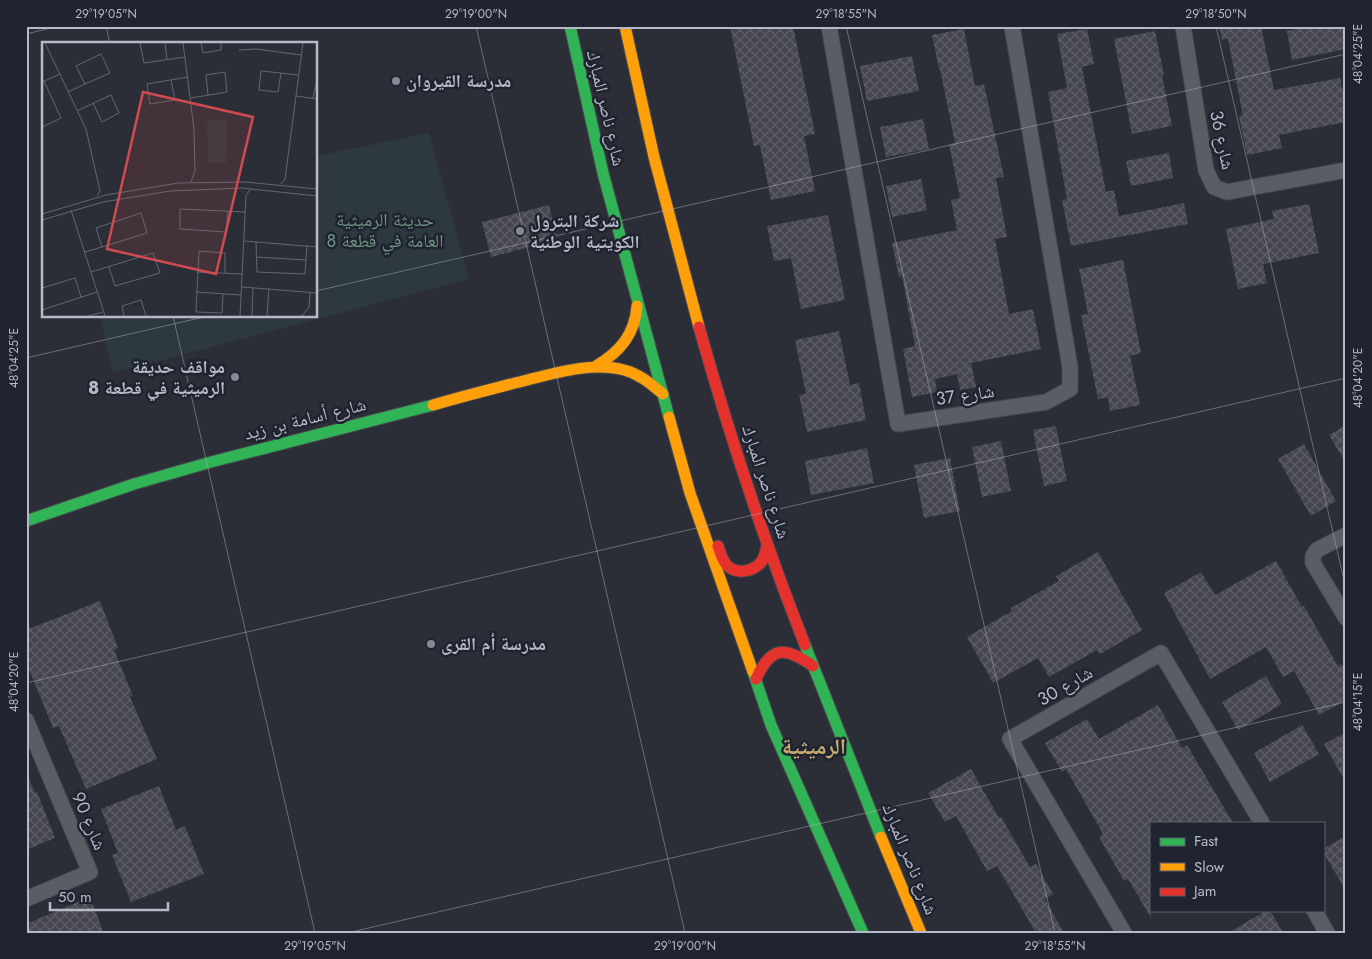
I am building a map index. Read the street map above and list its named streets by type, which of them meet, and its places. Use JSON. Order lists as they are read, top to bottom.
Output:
{
  "streets": {
    "street": [
      "شارع ناصر المبارك",
      "شارع 36",
      "شارع 37",
      "شارع أسامة بن زيد",
      "شارع 30",
      "شارع 90"
    ]
  },
  "crossings": [
    ["شارع ناصر المبارك", "شارع أسامة بن زيد"]
  ],
  "districts": ["الرميثية"],
  "parks": ["حديثة الرميثية العامة في قطعة 8"],
  "places": [
    "مدرسة القيروان",
    "شركة البترول الكويتية الوطنية",
    "مواقف حديقة الرميثية في قطعة 8",
    "مدرسة أم القرى"
  ],
  "legend": ["Fast", "Slow", "Jam"],
  "scale_bar": "50 m",
  "coordinates": [
    "29°19'05\"N",
    "29°19'00\"N",
    "29°18'55\"N",
    "29°18'50\"N",
    "48°04'25\"E",
    "48°04'20\"E",
    "48°04'15\"E"
  ]
}
